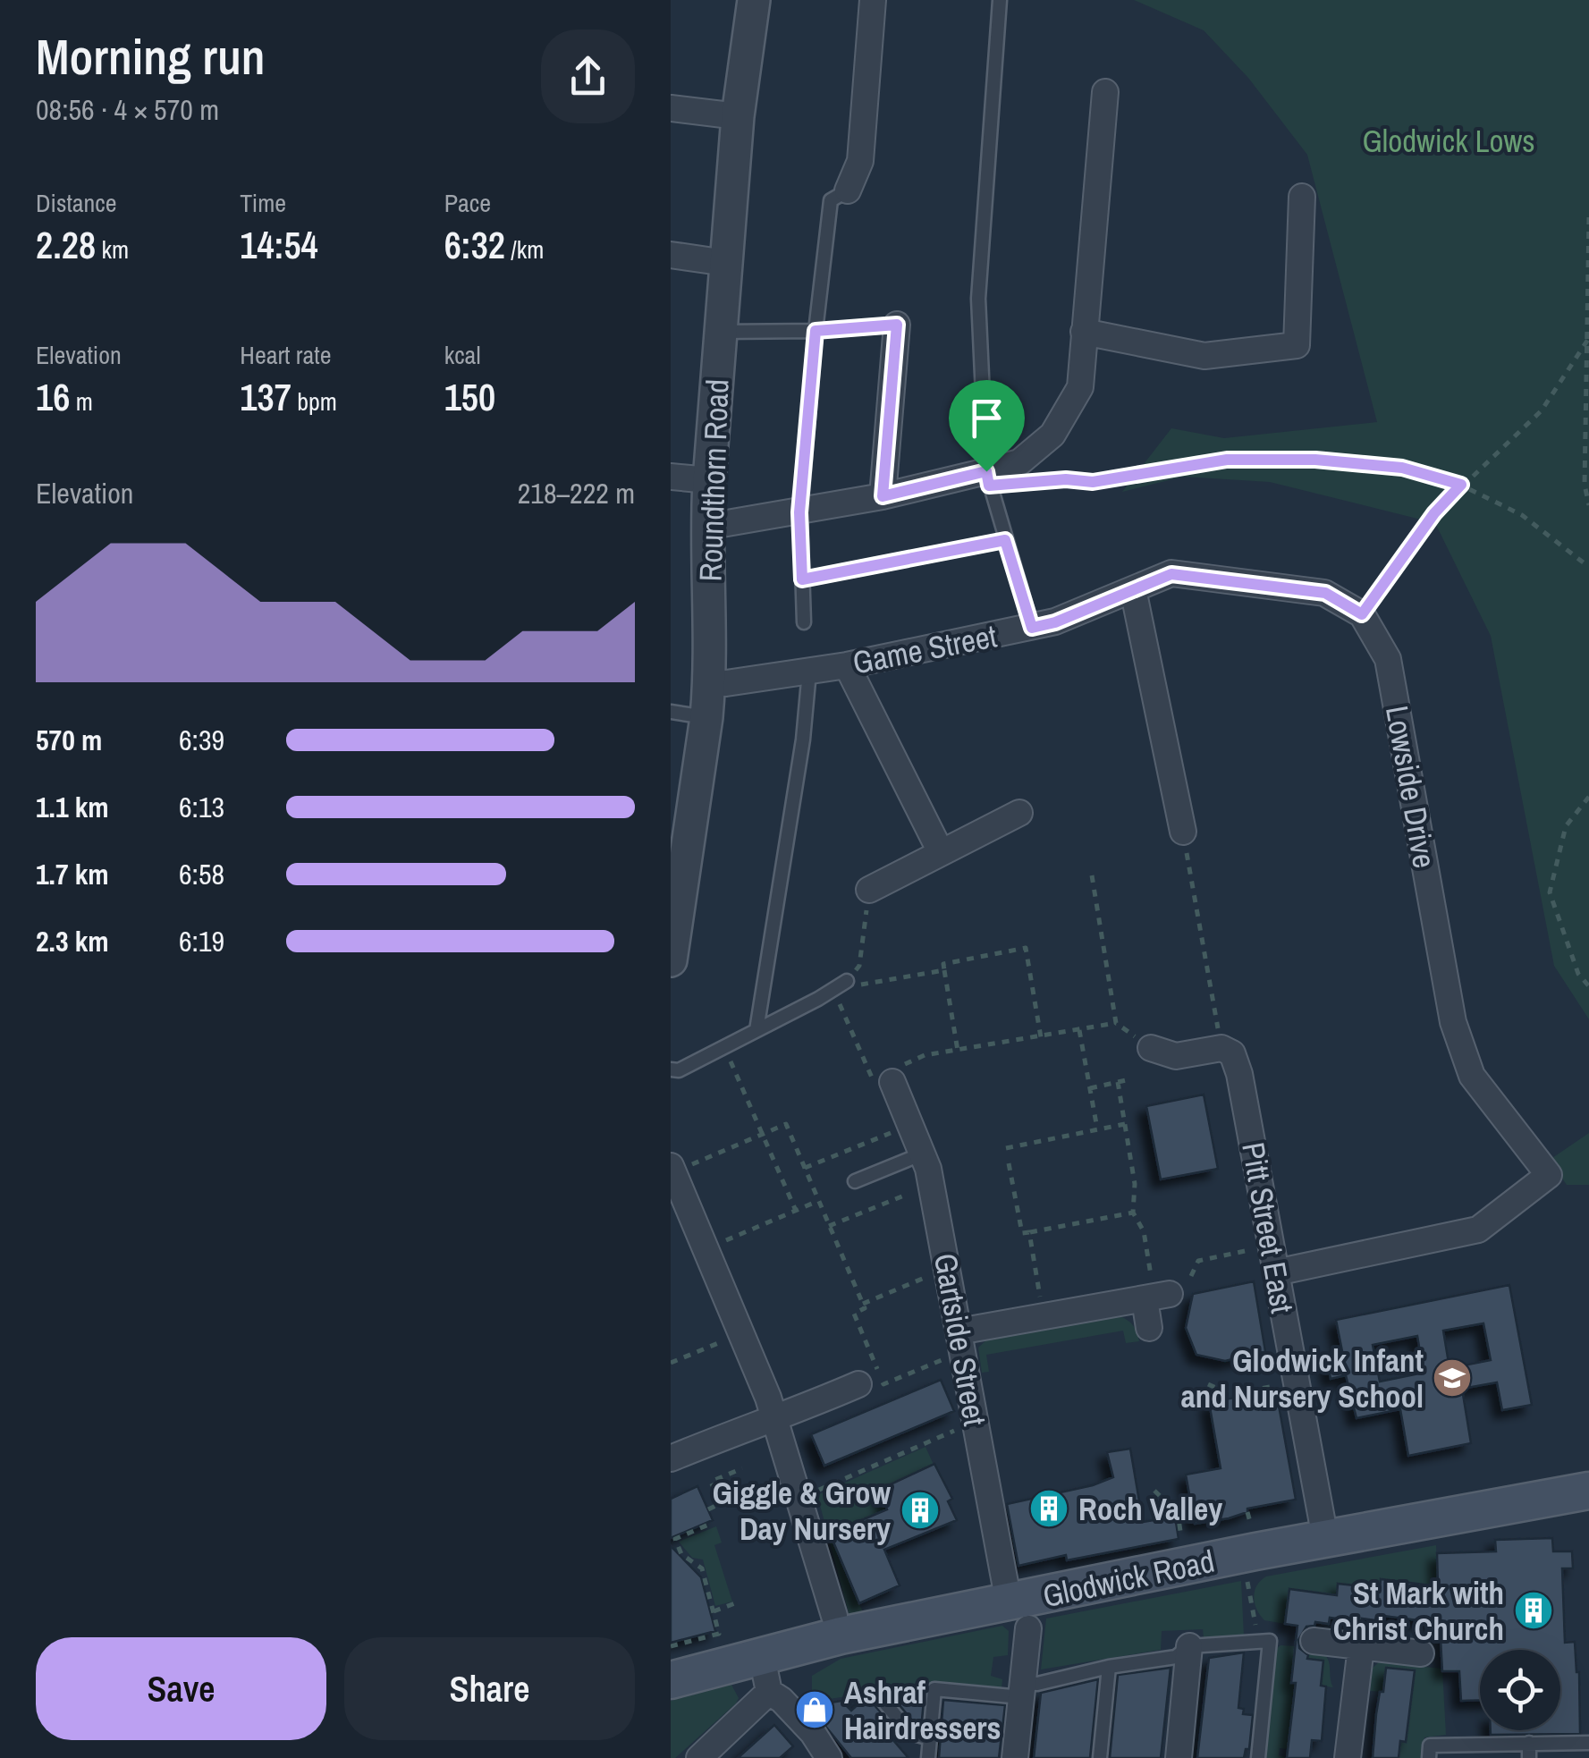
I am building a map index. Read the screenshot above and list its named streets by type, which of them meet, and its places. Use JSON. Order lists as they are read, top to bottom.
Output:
{
  "streets": {
    "main road": ["Glodwick Road"],
    "street": [
      "Roundthorn Road",
      "Game Street",
      "Lowside Drive",
      "Pitt Street East",
      "Gartside Street"
    ]
  },
  "crossings": [
    ["Roundthorn Road", "Game Street"],
    ["Lowside Drive", "Pitt Street East"],
    ["Pitt Street East", "Glodwick Road"],
    ["Gartside Street", "Glodwick Road"]
  ],
  "parks": ["Glodwick Lows"],
  "places": {
    "school or university": ["Glodwick Infant and Nursery School"],
    "building": ["Roch Valley", "Giggle & Grow Day Nursery", "St Mark with Christ Church"],
    "shop": ["Ashraf Hairdressers"]
  },
  "page": {
    "heading": ["Morning run", "08:56 · 4 × 570 m"],
    "stats": [
      ["Distance", "2.28 km"],
      ["Time", "14:54"],
      ["Pace", "6:32 /km"],
      ["Elevation", "16 m"],
      ["Heart rate", "137 bpm"],
      ["kcal", "150"]
    ],
    "chart": ["Elevation", "218–222 m"],
    "list": [
      {
        "name": "570 m",
        "note": "6:39"
      },
      {
        "name": "1.1 km",
        "note": "6:13"
      },
      {
        "name": "1.7 km",
        "note": "6:58"
      },
      {
        "name": "2.3 km",
        "note": "6:19"
      }
    ],
    "buttons": ["Save", "Share"]
  }
}
